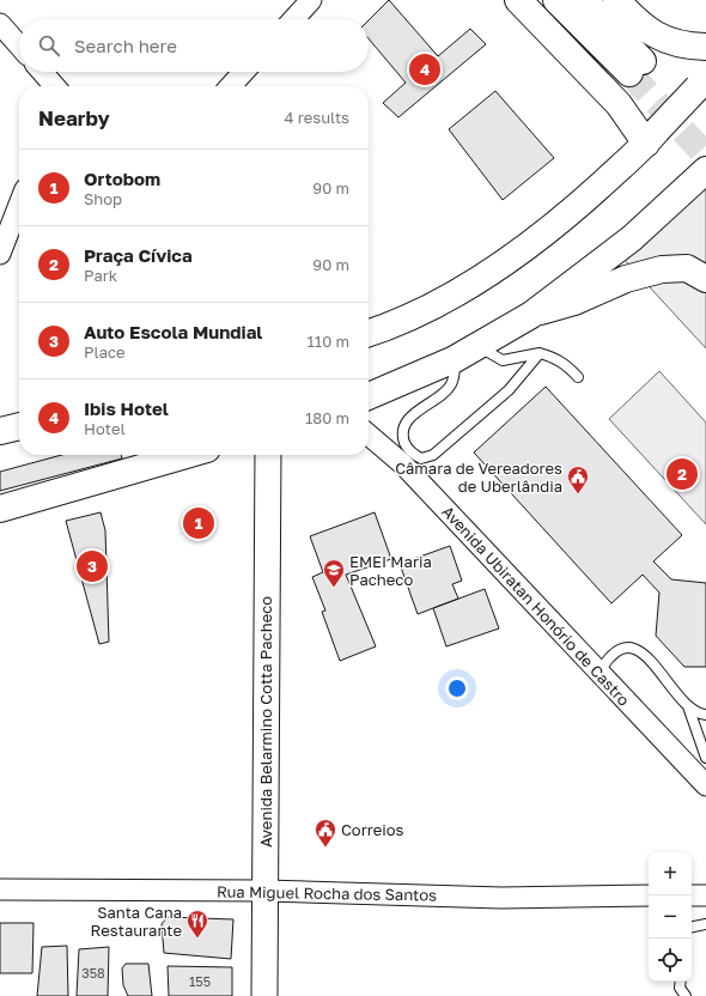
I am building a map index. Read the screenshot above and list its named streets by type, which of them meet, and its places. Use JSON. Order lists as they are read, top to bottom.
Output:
{
  "streets": {
    "street": ["Avenida Ubiratan Honório de Castro", "Avenida Belarmino Cotta Pacheco", "Rua Miguel Rocha dos Santos"]
  },
  "crossings": [
    ["Avenida Belarmino Cotta Pacheco", "Rua Miguel Rocha dos Santos"]
  ],
  "places": {
    "public building": ["Câmara de Vereadores de Uberlândia", "Correios"],
    "school or university": ["EMEI Maria Pacheco"],
    "restaurant": ["Santa Cana Restaurante"]
  },
  "house_numbers": ["358", "155"],
  "page": {
    "search": "Search here",
    "pins": [
      "4",
      "2",
      "1",
      "3"
    ],
    "heading": ["Nearby", "4 results"],
    "list": [
      {
        "mark": "1",
        "name": "Ortobom",
        "note": "Shop",
        "value": "90 m"
      },
      {
        "mark": "2",
        "name": "Praça Cívica",
        "note": "Park",
        "value": "90 m"
      },
      {
        "mark": "3",
        "name": "Auto Escola Mundial",
        "note": "Place",
        "value": "110 m"
      },
      {
        "mark": "4",
        "name": "Ibis Hotel",
        "note": "Hotel",
        "value": "180 m"
      }
    ],
    "map_buttons": ["+", "−"]
  }
}
